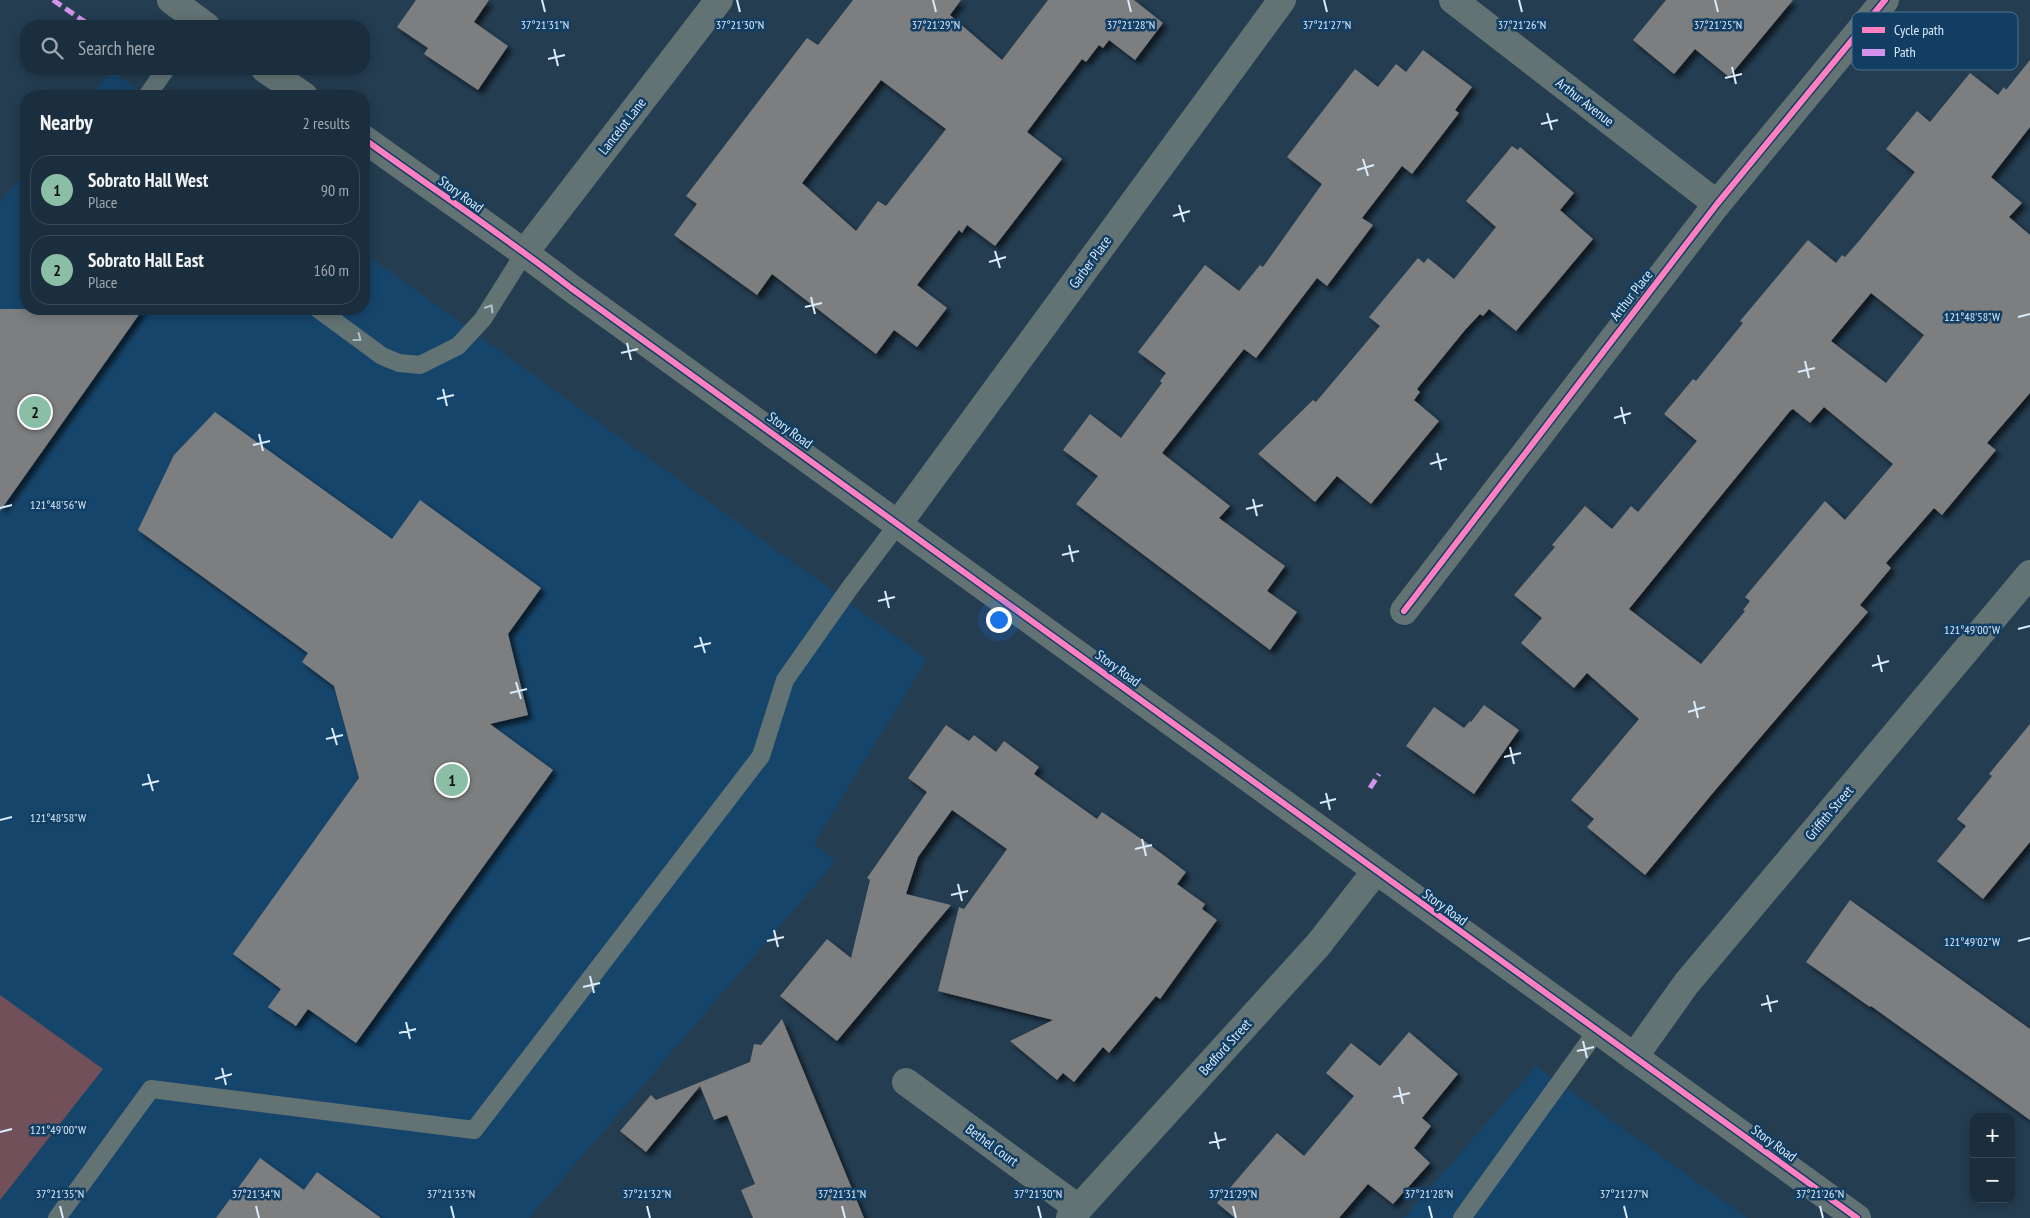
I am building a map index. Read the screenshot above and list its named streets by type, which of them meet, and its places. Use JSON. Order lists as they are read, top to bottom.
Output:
{
  "streets": {
    "street": [
      "Arthur Avenue",
      "Lancelot Lane",
      "Story Road",
      "Garber Place",
      "Arthur Place",
      "Griffith Street",
      "Bedford Street",
      "Bethel Court"
    ]
  },
  "crossings": [
    ["Arthur Avenue", "Arthur Place"],
    ["Lancelot Lane", "Story Road"],
    ["Story Road", "Garber Place"],
    ["Story Road", "Griffith Street"],
    ["Story Road", "Bedford Street"],
    ["Bedford Street", "Bethel Court"]
  ],
  "legend": ["Cycle path", "Path"],
  "page": {
    "search": "Search here",
    "heading": ["Nearby", "2 results"],
    "list": [
      {
        "mark": "1",
        "name": "Sobrato Hall West",
        "note": "Place",
        "value": "90 m"
      },
      {
        "mark": "2",
        "name": "Sobrato Hall East",
        "note": "Place",
        "value": "160 m"
      }
    ],
    "pins": ["2", "1"],
    "map_buttons": ["+", "−"]
  },
  "coordinates": [
    "37°21'31\"N",
    "37°21'30\"N",
    "37°21'29\"N",
    "37°21'28\"N",
    "37°21'27\"N",
    "37°21'26\"N",
    "37°21'25\"N",
    "121°48'58\"W",
    "121°48'56\"W",
    "121°49'00\"W",
    "121°49'02\"W",
    "37°21'35\"N",
    "37°21'34\"N",
    "37°21'33\"N",
    "37°21'32\"N"
  ]
}
